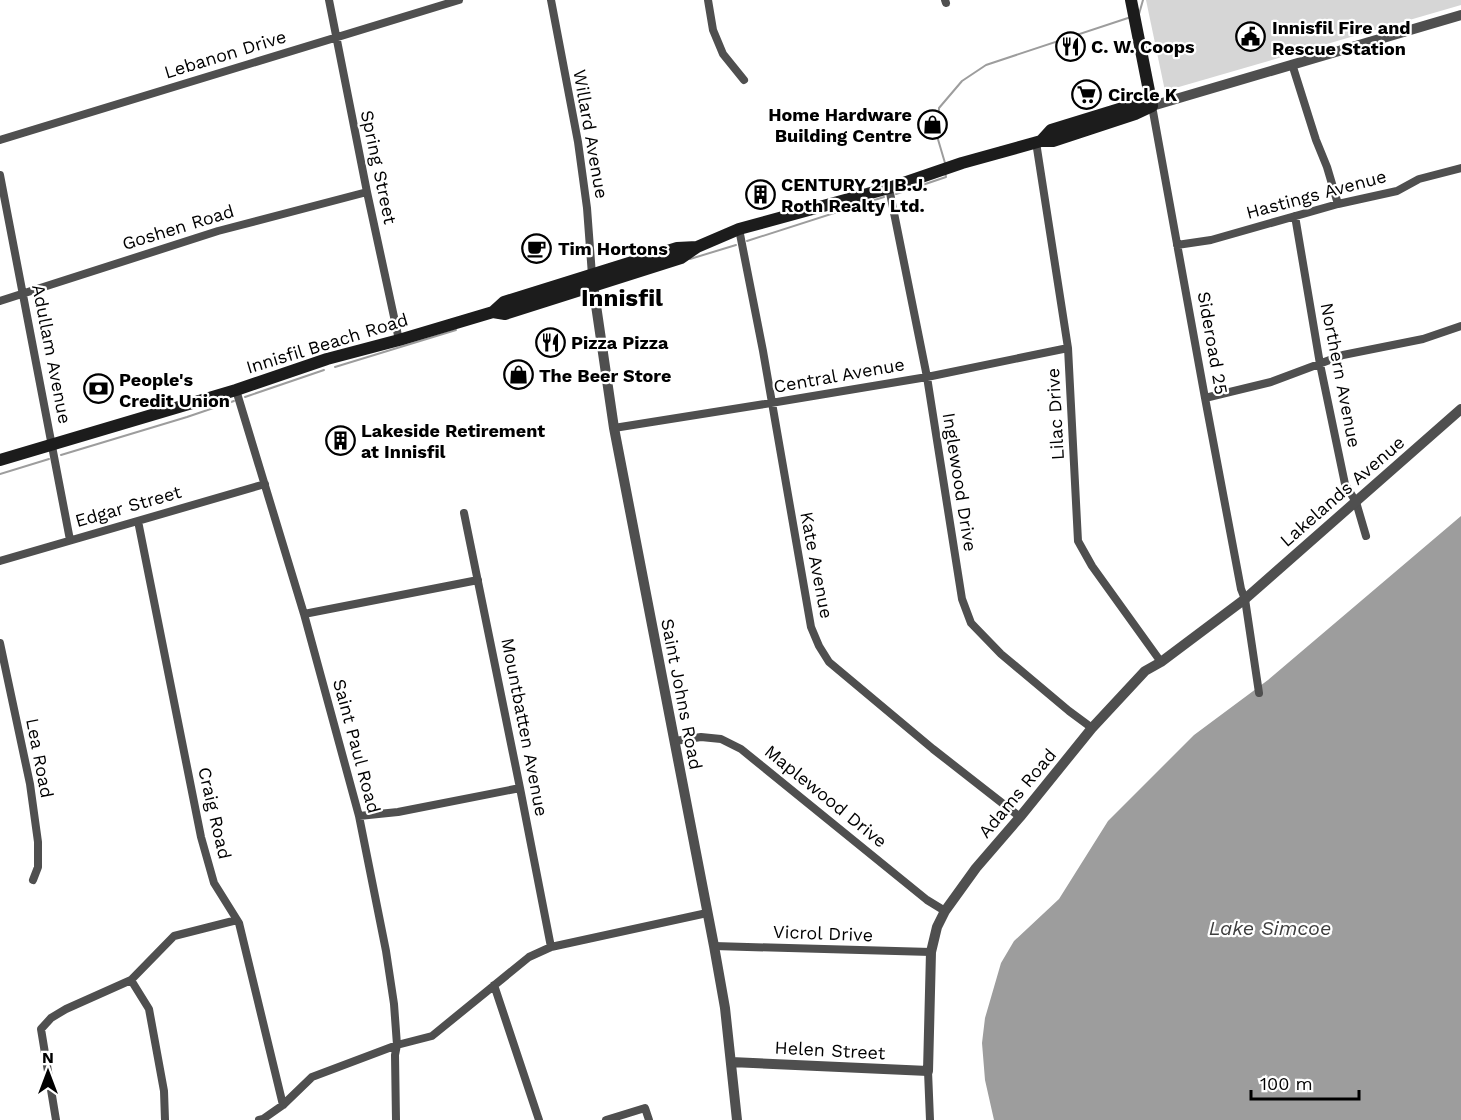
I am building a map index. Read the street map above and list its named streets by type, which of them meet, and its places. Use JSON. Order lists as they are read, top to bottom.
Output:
{
  "streets": {
    "main road": ["Innisfil Beach Road", "Sideroad 25"],
    "street": [
      "Lebanon Drive",
      "Willard Avenue",
      "Spring Street",
      "Hastings Avenue",
      "Goshen Road",
      "Adullam Avenue",
      "Central Avenue",
      "Northern Avenue",
      "Lilac Drive",
      "Inglewood Drive",
      "Lakelands Avenue",
      "Edgar Street",
      "Kate Avenue",
      "Saint Johns Road",
      "Mountbatten Avenue",
      "Saint Paul Road",
      "Lea Road",
      "Adams Road",
      "Maplewood Drive",
      "Craig Road",
      "Vicrol Drive",
      "Helen Street"
    ]
  },
  "crossings": [
    ["Lebanon Drive", "Spring Street"],
    ["Willard Avenue", "Innisfil Beach Road"],
    ["Willard Avenue", "Saint Johns Road"],
    ["Spring Street", "Goshen Road"],
    ["Spring Street", "Innisfil Beach Road"],
    ["Hastings Avenue", "Sideroad 25"],
    ["Hastings Avenue", "Northern Avenue"],
    ["Goshen Road", "Adullam Avenue"],
    ["Innisfil Beach Road", "Sideroad 25"],
    ["Innisfil Beach Road", "Adullam Avenue"],
    ["Innisfil Beach Road", "Lilac Drive"],
    ["Innisfil Beach Road", "Inglewood Drive"],
    ["Innisfil Beach Road", "Kate Avenue"],
    ["Innisfil Beach Road", "Saint Johns Road"],
    ["Innisfil Beach Road", "Saint Paul Road"],
    ["Sideroad 25", "Lakelands Avenue"],
    ["Sideroad 25", "Adams Road"],
    ["Adullam Avenue", "Edgar Street"],
    ["Central Avenue", "Lilac Drive"],
    ["Central Avenue", "Inglewood Drive"],
    ["Central Avenue", "Kate Avenue"],
    ["Central Avenue", "Saint Johns Road"],
    ["Northern Avenue", "Lakelands Avenue"],
    ["Lilac Drive", "Adams Road"],
    ["Inglewood Drive", "Adams Road"],
    ["Lakelands Avenue", "Adams Road"],
    ["Edgar Street", "Saint Paul Road"],
    ["Edgar Street", "Craig Road"],
    ["Kate Avenue", "Adams Road"],
    ["Saint Johns Road", "Maplewood Drive"],
    ["Saint Johns Road", "Vicrol Drive"],
    ["Saint Johns Road", "Helen Street"],
    ["Adams Road", "Maplewood Drive"],
    ["Adams Road", "Vicrol Drive"],
    ["Adams Road", "Helen Street"]
  ],
  "districts": ["Innisfil"],
  "water": ["Lake Simcoe"],
  "places": {
    "public building": ["Innisfil Fire and Rescue Station"],
    "restaurant": ["C. W. Coops", "Pizza Pizza"],
    "supermarket": ["Circle K"],
    "shop": ["Home Hardware Building Centre", "The Beer Store"],
    "building": ["CENTURY 21 B.J. Roth Realty Ltd.", "Lakeside Retirement at Innisfil"],
    "cafe": ["Tim Hortons"],
    "bank": ["People's Credit Union"]
  },
  "scale_bar": "100 m",
  "north": "top"
}
